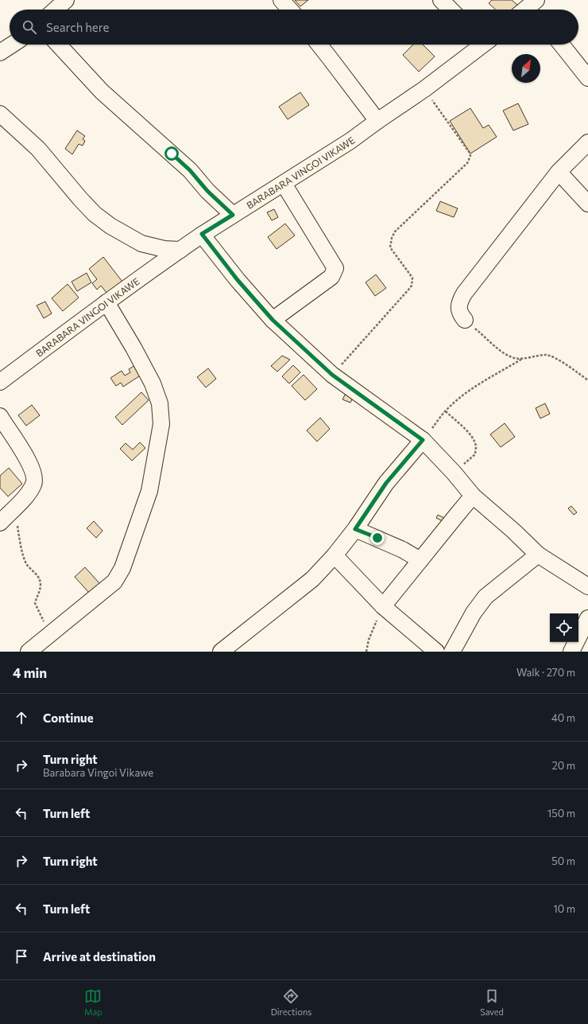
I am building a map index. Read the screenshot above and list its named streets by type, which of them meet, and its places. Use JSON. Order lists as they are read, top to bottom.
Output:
{
  "streets": {
    "street": ["BARABARA VINGOI VIKAWE"]
  },
  "north": "top right",
  "page": {
    "search": "Search here",
    "heading": ["4 min", "Walk · 270 m"],
    "list": [
      ["Continue", "40 m"],
      ["Turn right", "Barabara Vingoi Vikawe", "20 m"],
      ["Turn left", "150 m"],
      ["Turn right", "50 m"],
      ["Turn left", "10 m"],
      "Arrive at destination"
    ],
    "nav": ["Map", "Directions", "Saved"]
  }
}
